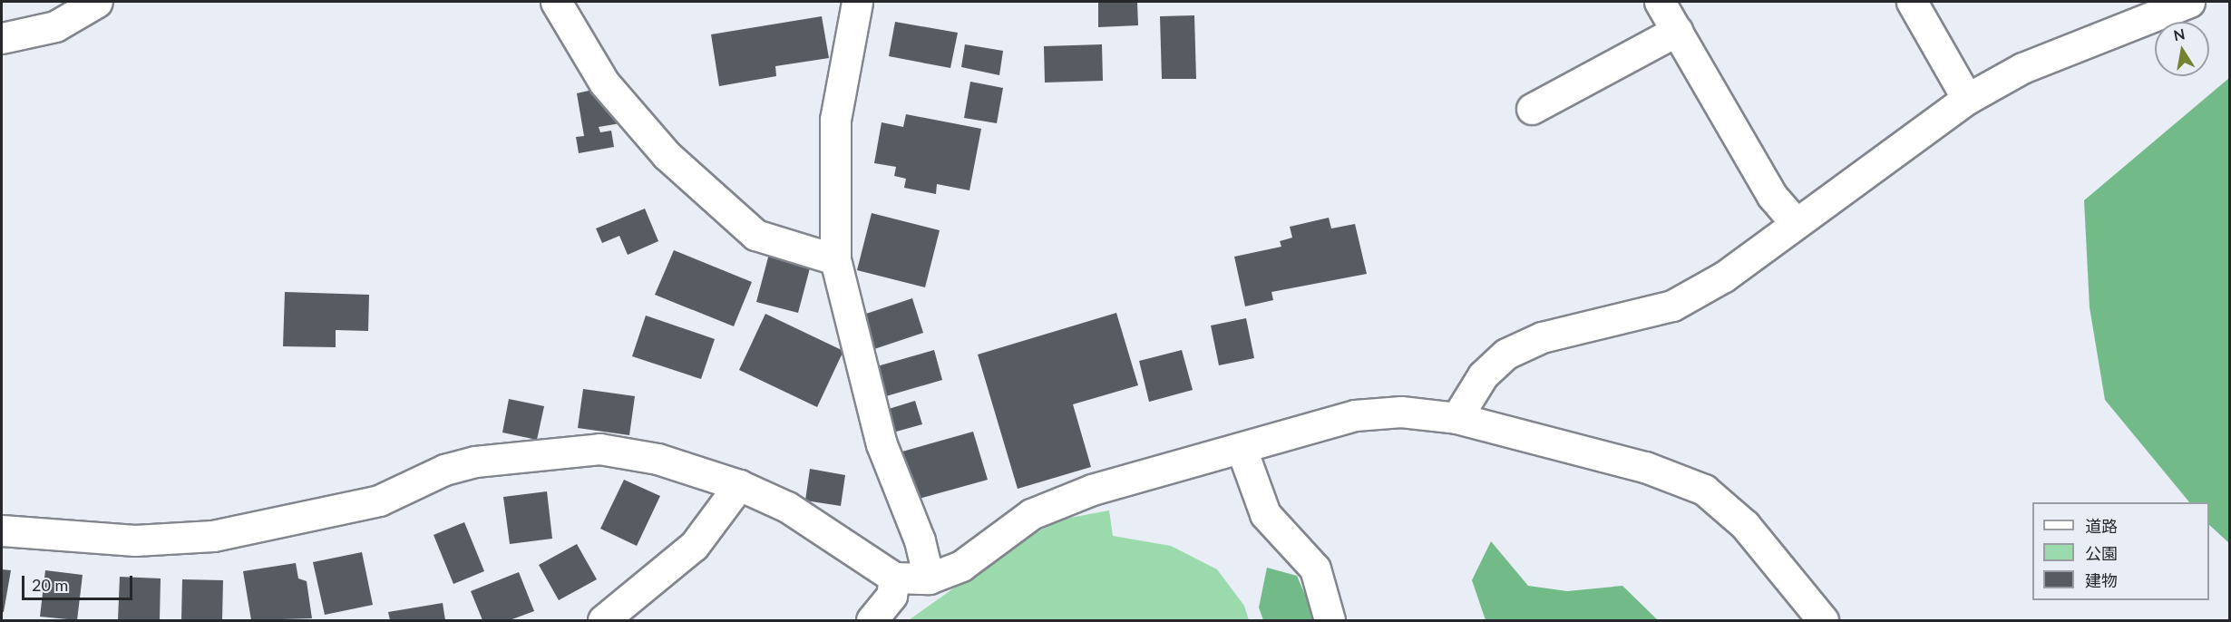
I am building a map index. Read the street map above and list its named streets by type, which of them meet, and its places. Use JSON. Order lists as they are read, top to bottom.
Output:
{
  "legend": ["道路", "公園", "建物"],
  "scale_bar": "20 m",
  "north": "top"
}
